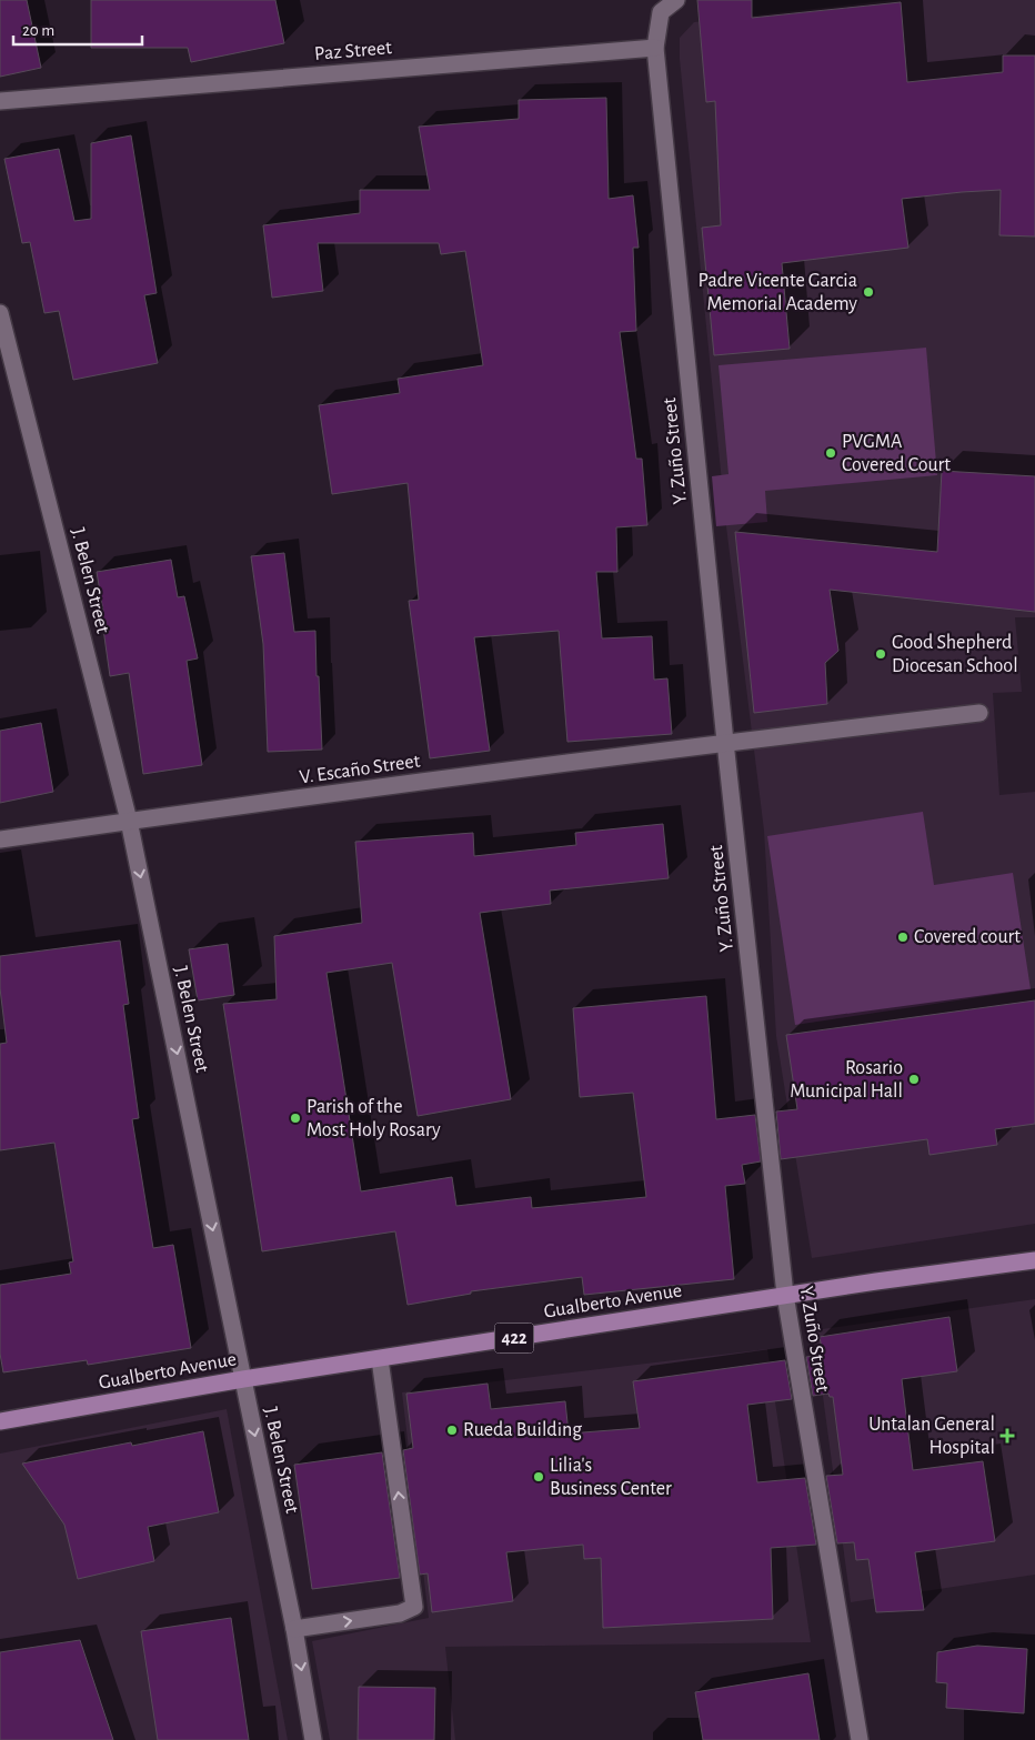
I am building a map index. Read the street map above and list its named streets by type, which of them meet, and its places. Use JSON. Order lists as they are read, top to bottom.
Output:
{
  "streets": {
    "main road": ["Gualberto Avenue", "422"],
    "street": [
      "Paz Street",
      "Y. Zuño Street",
      "J. Belen Street",
      "V. Escaño Street"
    ]
  },
  "crossings": [
    ["Paz Street", "Y. Zuño Street"],
    ["Y. Zuño Street", "V. Escaño Street"],
    ["Y. Zuño Street", "Gualberto Avenue"],
    ["J. Belen Street", "V. Escaño Street"],
    ["J. Belen Street", "Gualberto Avenue"]
  ],
  "one_way": ["J. Belen Street"],
  "places": {
    "other": [
      "Padre Vicente Garcia Memorial Academy",
      "PVGMA Covered Court",
      "Good Shepherd Diocesan School",
      "Covered court",
      "Rosario Municipal Hall",
      "Parish of the Most Holy Rosary",
      "Rueda Building",
      "Lilia's Business Center"
    ],
    "health": ["Untalan General Hospital"]
  },
  "scale_bar": "20 m"
}
